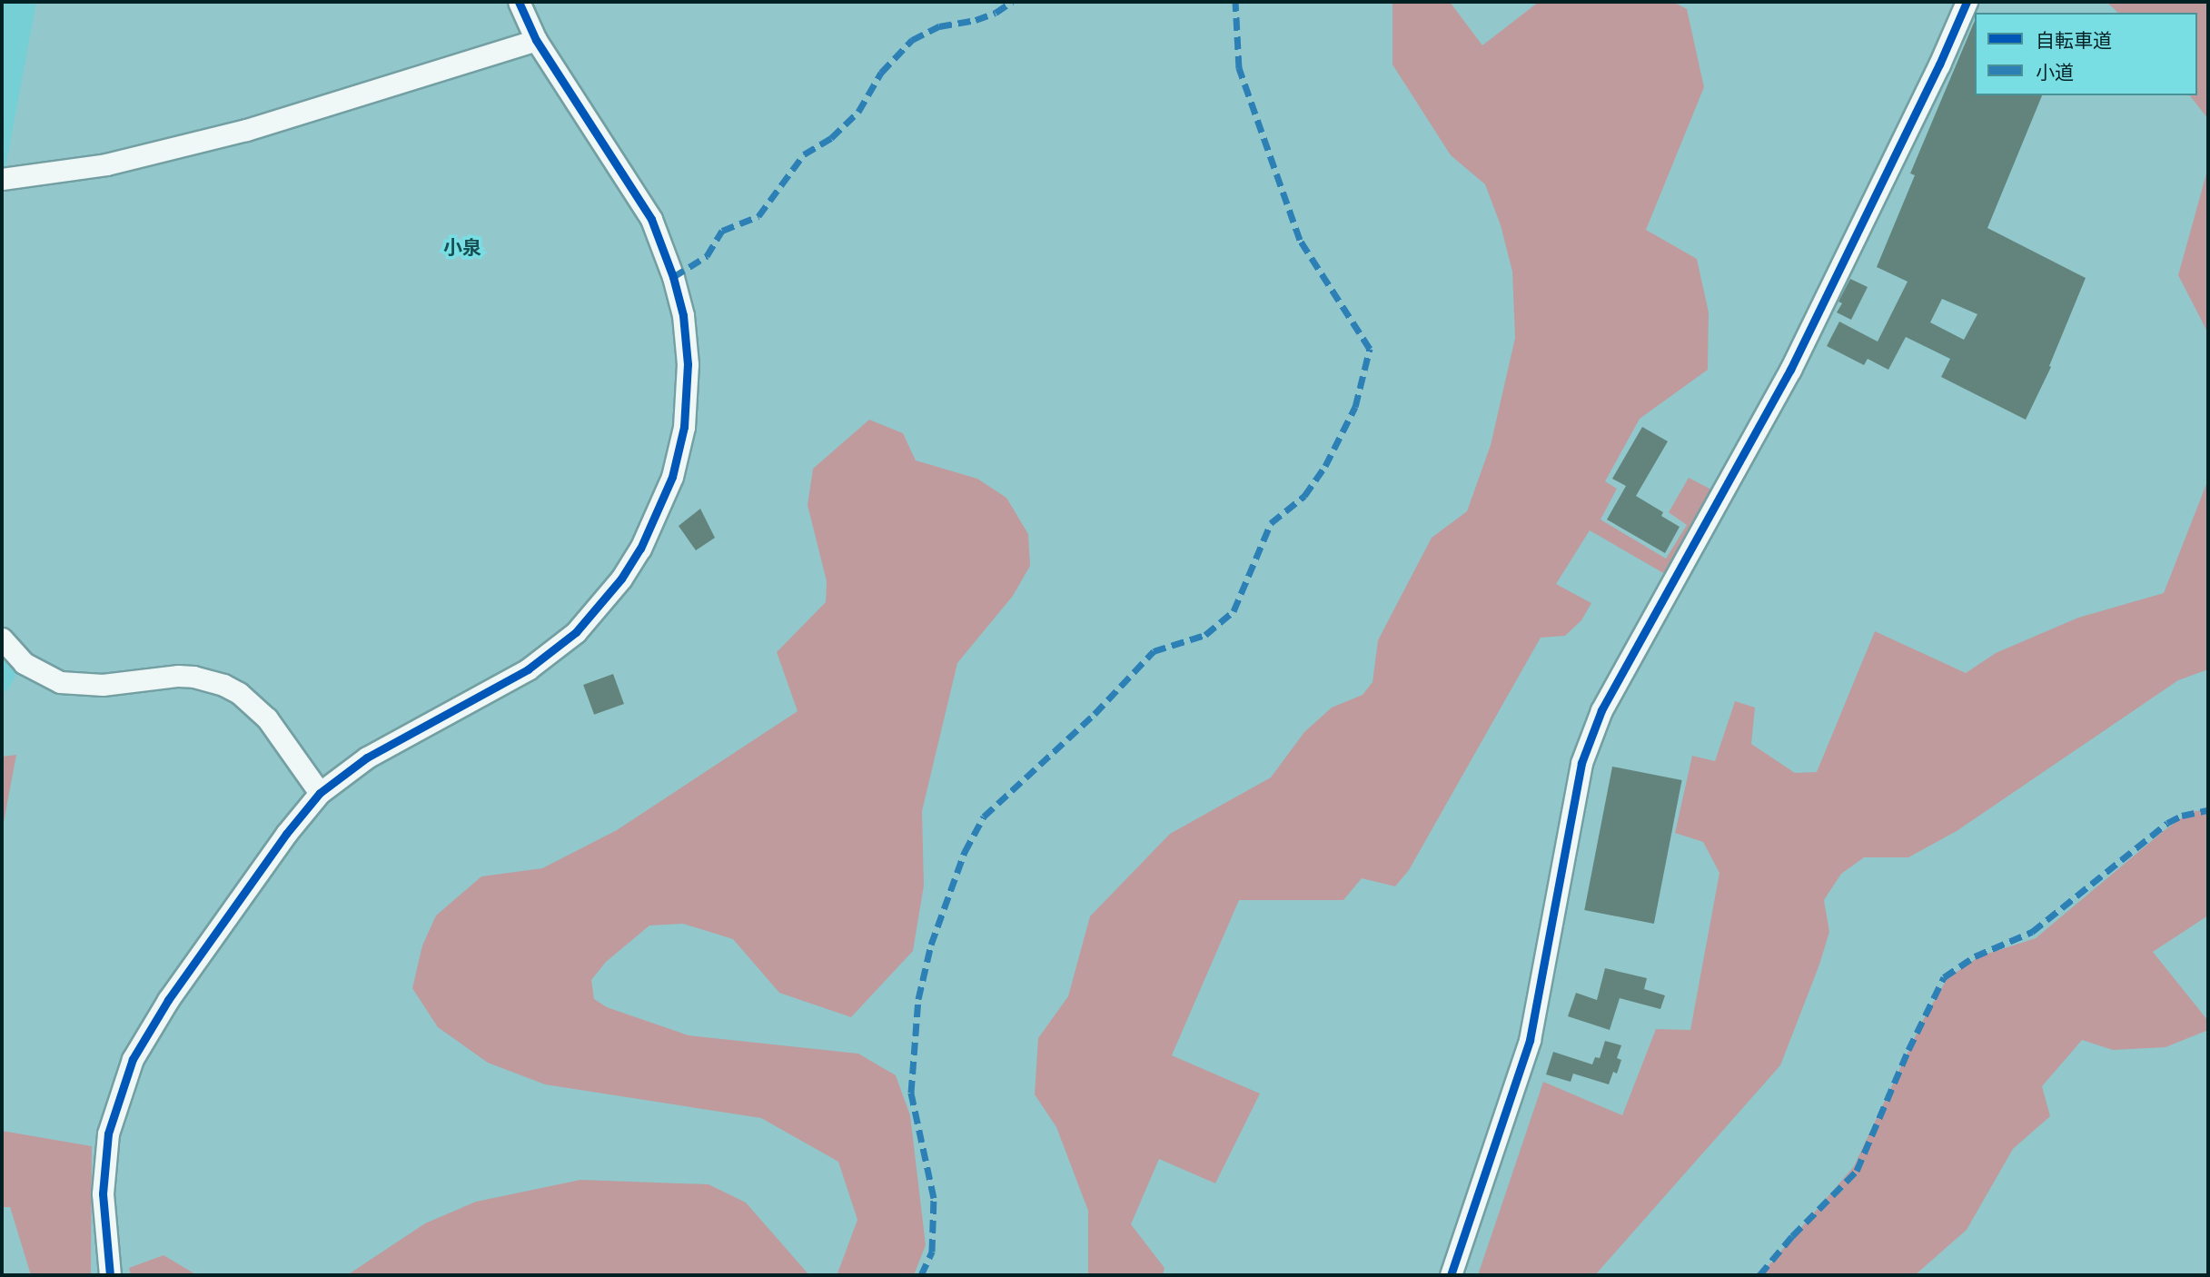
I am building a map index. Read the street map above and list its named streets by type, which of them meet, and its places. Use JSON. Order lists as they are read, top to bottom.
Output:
{
  "districts": ["小泉"],
  "legend": ["自転車道", "小道"]
}
